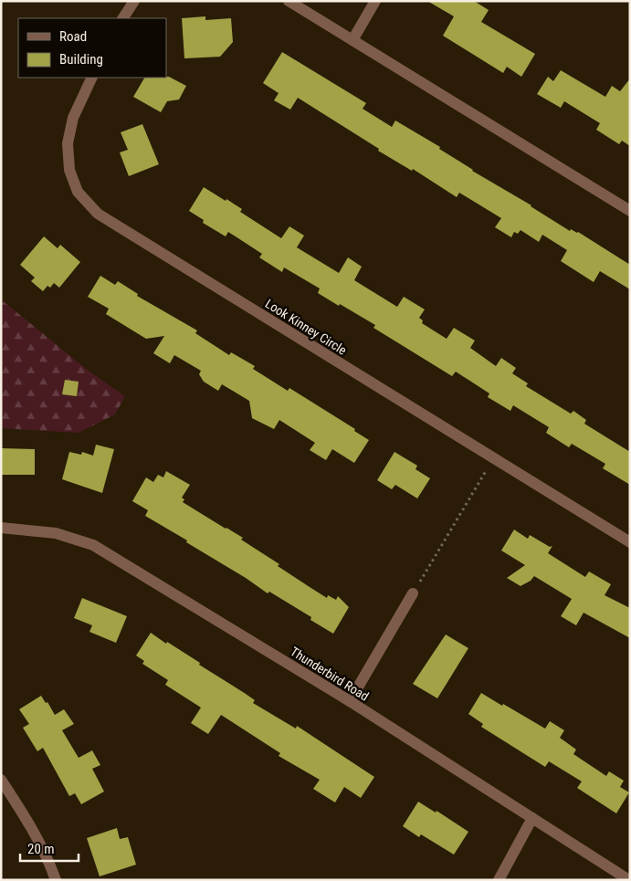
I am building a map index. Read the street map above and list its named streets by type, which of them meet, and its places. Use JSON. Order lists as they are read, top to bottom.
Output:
{
  "streets": {
    "street": ["Look Kinney Circle", "Thunderbird Road"]
  },
  "legend": ["Road", "Building"],
  "scale_bar": "20 m"
}
